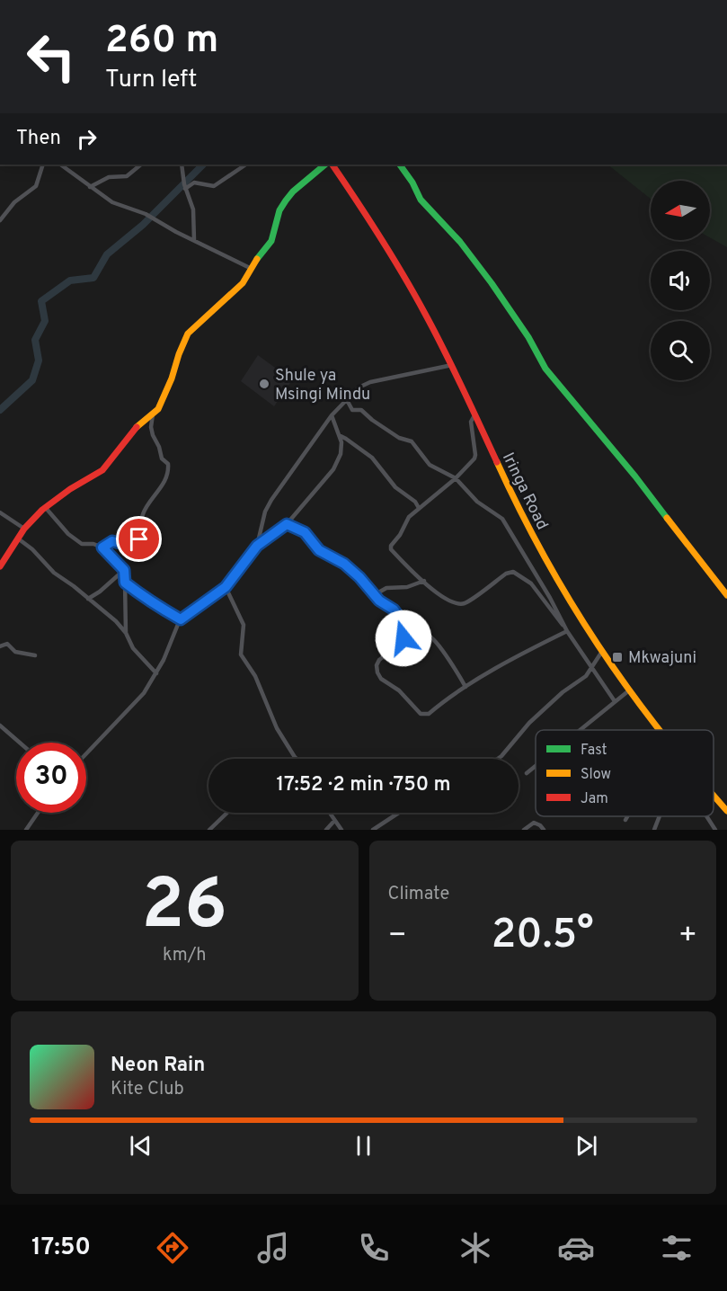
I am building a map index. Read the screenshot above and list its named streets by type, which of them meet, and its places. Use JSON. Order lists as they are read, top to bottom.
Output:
{
  "streets": {
    "main road": ["Iringa Road"]
  },
  "places": {
    "other": ["Shule ya Msingi Mindu"],
    "transit": ["Mkwajuni"]
  },
  "legend": ["Fast", "Slow", "Jam"],
  "north": "left",
  "page": {
    "turn": ["260 m", "Turn left"],
    "then": "Then",
    "limit": "30",
    "trip": "17:52 · 2 min · 750 m",
    "tile": [
      ["26", "km/h"],
      "Climate"
    ],
    "heat": ["−", "20.5°", "+"],
    "song": ["Neon Rain", "Kite Club"],
    "tabs": "17:50"
  }
}
